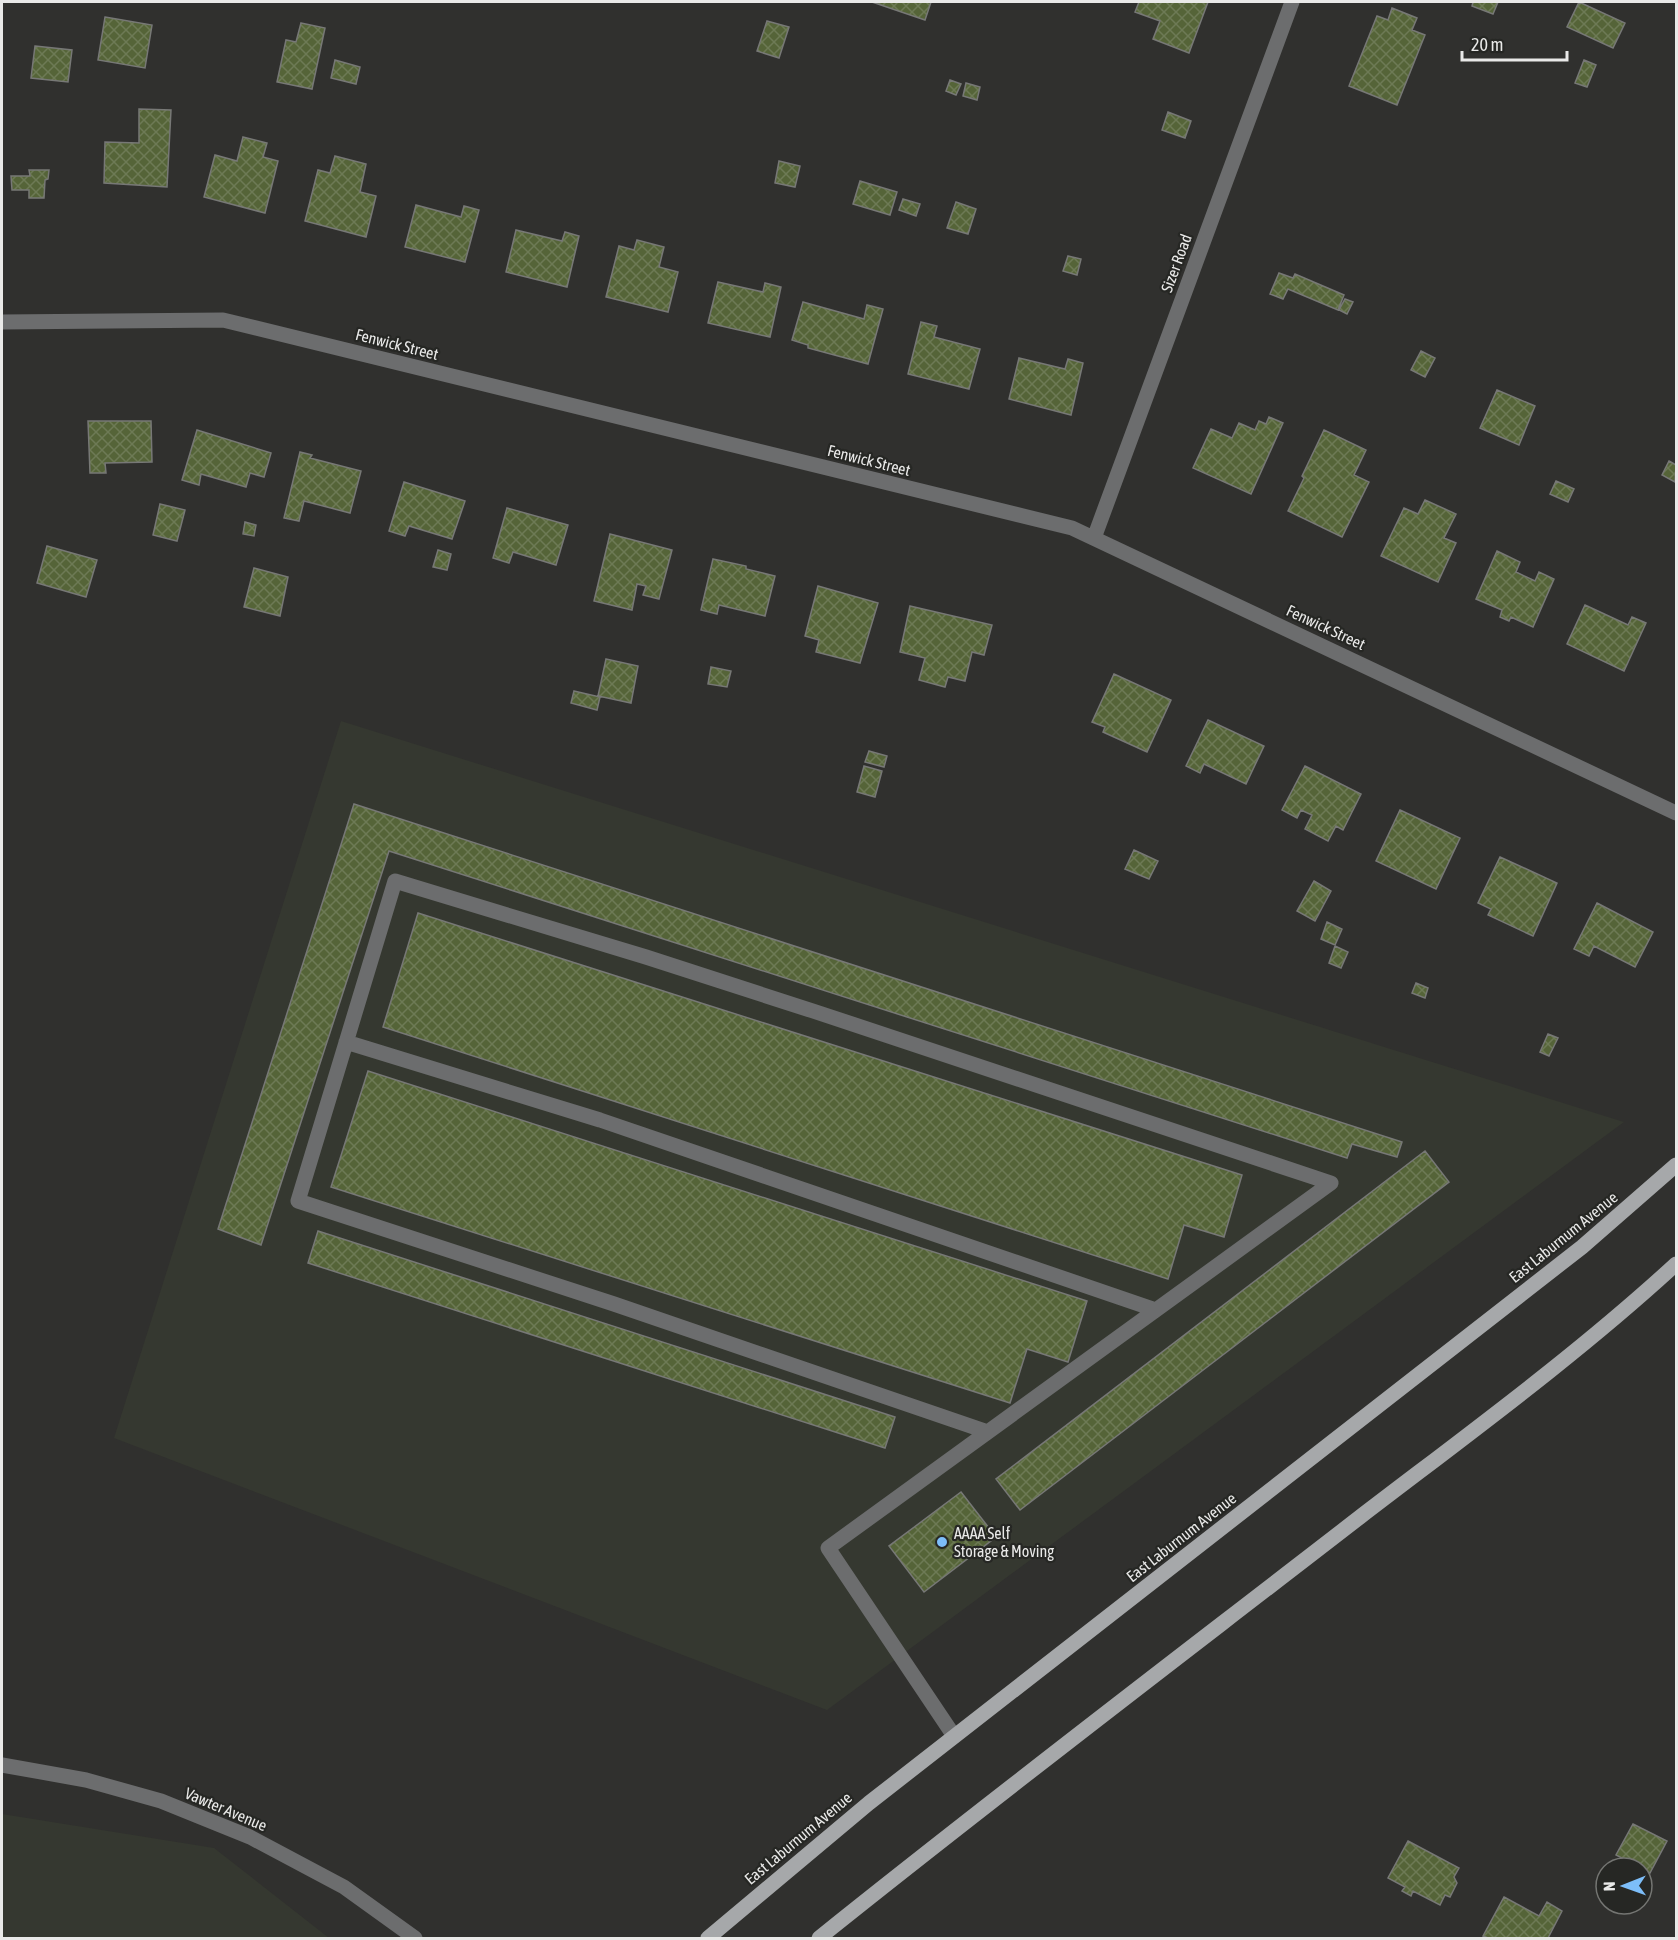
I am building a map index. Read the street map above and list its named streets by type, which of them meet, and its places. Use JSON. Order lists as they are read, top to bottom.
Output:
{
  "streets": {
    "main road": ["East Laburnum Avenue"],
    "street": ["Sizer Road", "Fenwick Street", "Vawter Avenue"]
  },
  "crossings": [
    ["Sizer Road", "Fenwick Street"]
  ],
  "places": ["AAAA Self Storage & Moving"],
  "scale_bar": "20 m",
  "north": "left"
}
